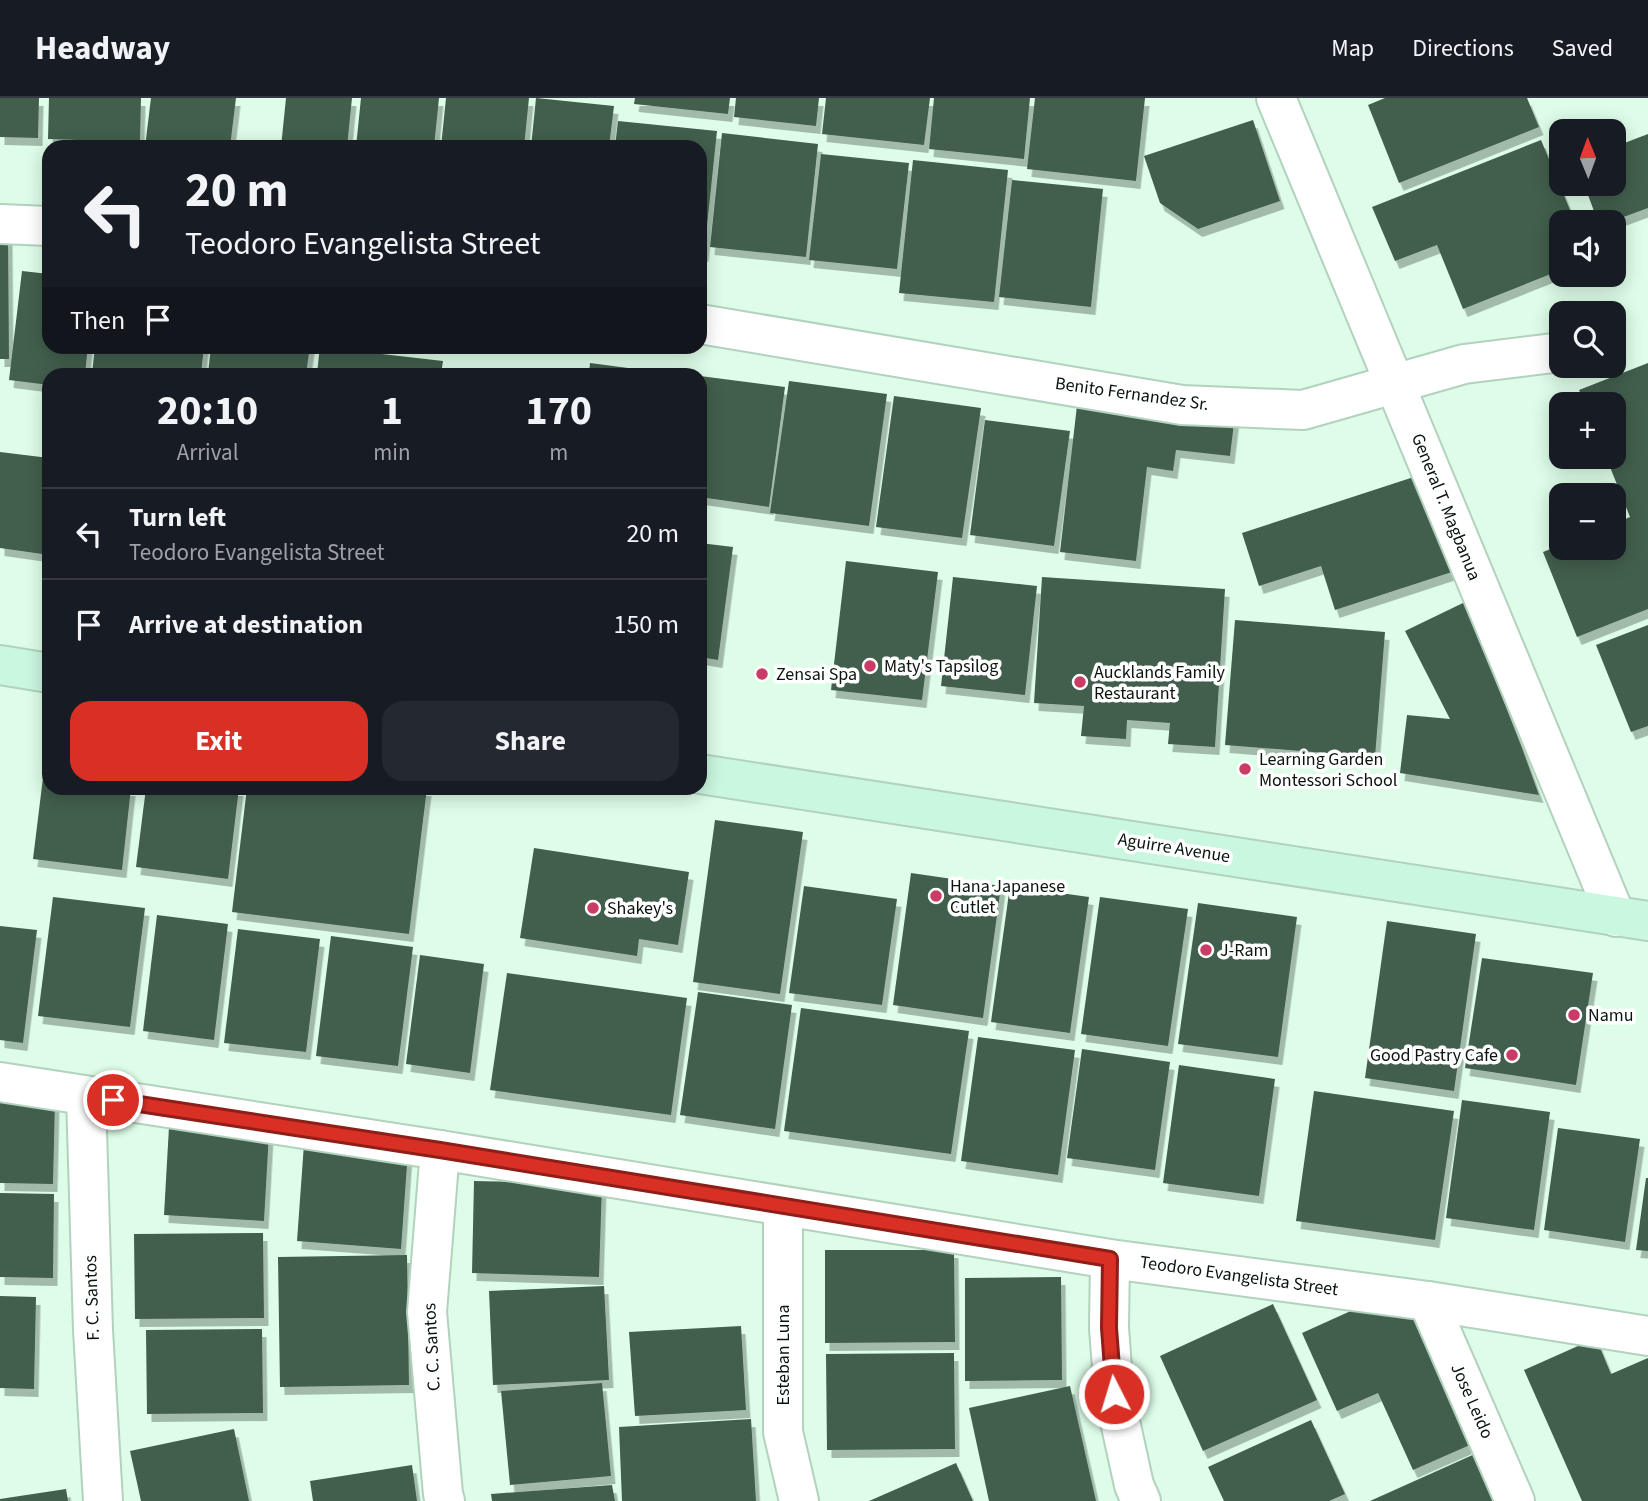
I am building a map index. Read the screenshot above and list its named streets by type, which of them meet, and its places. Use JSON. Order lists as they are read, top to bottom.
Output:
{
  "streets": {
    "street": [
      "Benito Fernandez Sr.",
      "General T. Magbanua",
      "Aguirre Avenue",
      "Teodoro Evangelista Street",
      "F. C. Santos",
      "C. C. Santos",
      "Esteban Luna",
      "Jose Leido"
    ]
  },
  "crossings": [
    ["Benito Fernandez Sr.", "General T. Magbanua"],
    ["General T. Magbanua", "Aguirre Avenue"],
    ["Teodoro Evangelista Street", "F. C. Santos"],
    ["Teodoro Evangelista Street", "C. C. Santos"],
    ["Teodoro Evangelista Street", "Esteban Luna"],
    ["Teodoro Evangelista Street", "Jose Leido"]
  ],
  "places": [
    "Maty's Tapsilog",
    "Zensai Spa",
    "Aucklands Family Restaurant",
    "Learning Garden Montessori School",
    "Hana Japanese Cutlet",
    "Shakey's",
    "J-Ram",
    "Namu",
    "Good Pastry Cafe"
  ],
  "north": "top",
  "page": {
    "header": "Headway",
    "nav": ["Map", "Directions", "Saved"],
    "map_buttons": ["+", "−"],
    "turn": ["20 m", "Teodoro Evangelista Street"],
    "then": "Then",
    "eta": [
      "20:10",
      "Arrival",
      "1",
      "min",
      "170",
      "m"
    ],
    "list": [
      {
        "name": "Turn left",
        "note": "Teodoro Evangelista Street",
        "value": "20 m"
      },
      {
        "name": "Arrive at destination",
        "value": "150 m"
      }
    ],
    "buttons": ["Exit", "Share"]
  }
}
